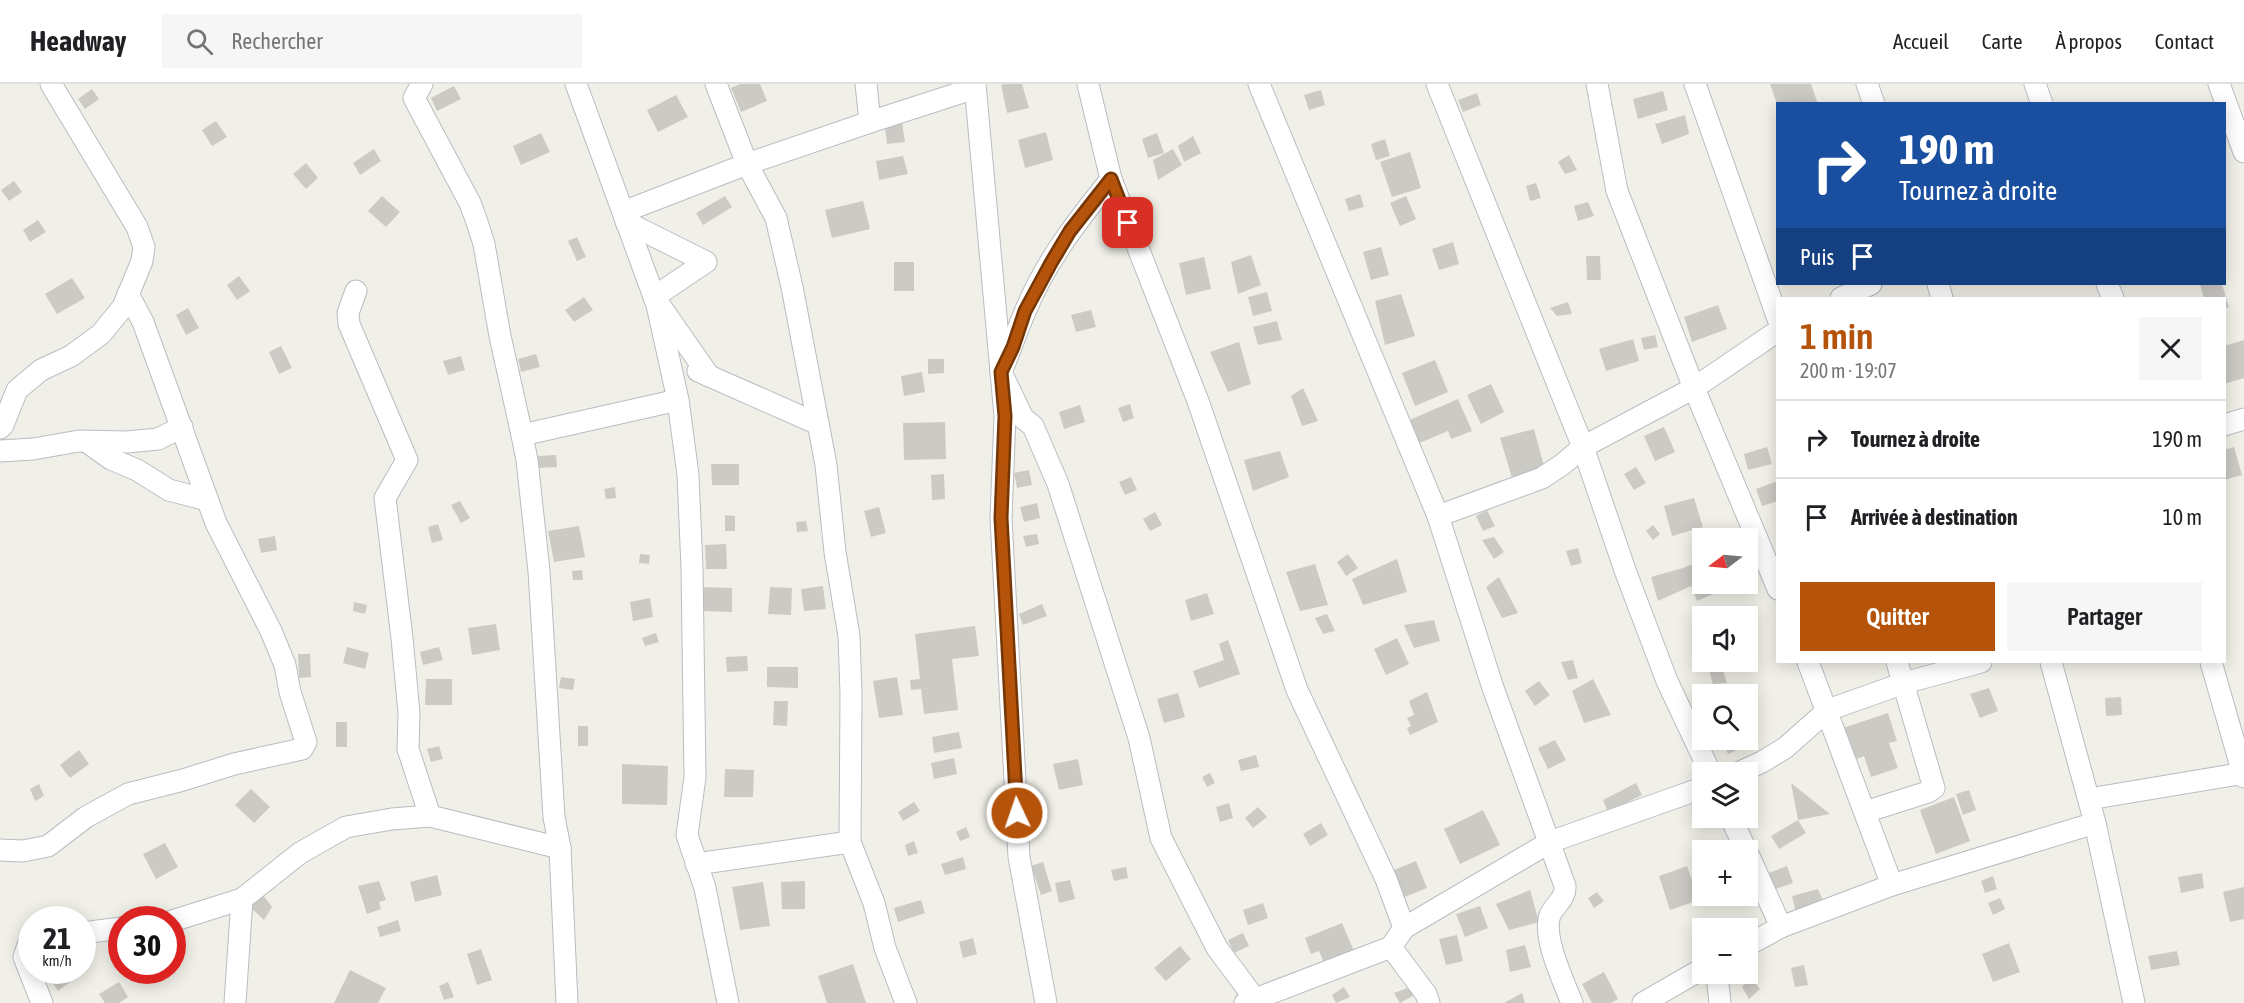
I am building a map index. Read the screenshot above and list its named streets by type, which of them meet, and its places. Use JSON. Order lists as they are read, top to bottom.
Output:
{
  "north": "left",
  "page": {
    "header": "Headway",
    "search": "Rechercher",
    "nav": [
      "Accueil",
      "Carte",
      "À propos",
      "Contact"
    ],
    "turn": ["190 m", "Tournez à droite"],
    "then": "Puis",
    "heading": ["1 min", "200 m · 19:07"],
    "list": [
      {
        "name": "Tournez à droite",
        "value": "190 m"
      },
      {
        "name": "Arrivée à destination",
        "value": "10 m"
      }
    ],
    "map_buttons": ["+", "−"],
    "buttons": ["Quitter", "Partager"],
    "speed": "21 km/h",
    "limit": "30"
  }
}
